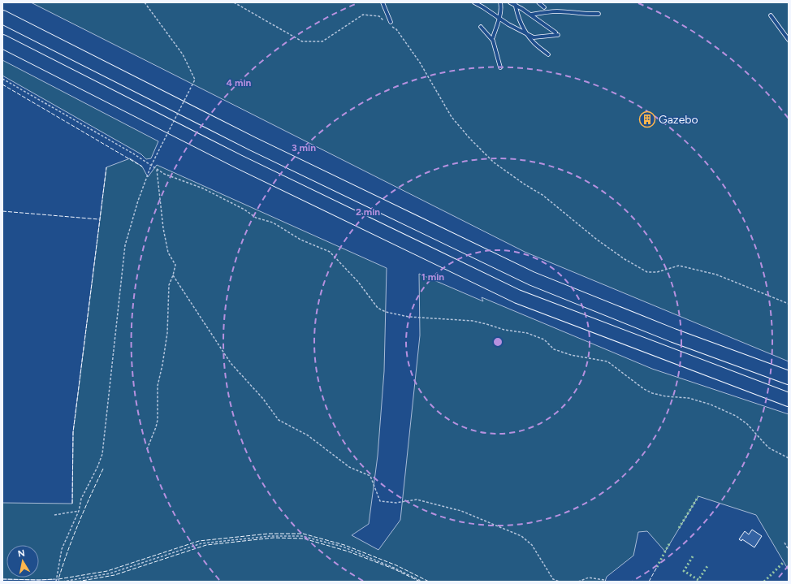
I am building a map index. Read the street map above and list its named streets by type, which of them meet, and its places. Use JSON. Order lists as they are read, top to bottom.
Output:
{
  "places": {
    "building": ["Gazebo"]
  },
  "north": "top",
  "rings": [
    "4 min",
    "3 min",
    "2 min",
    "1 min"
  ]
}
